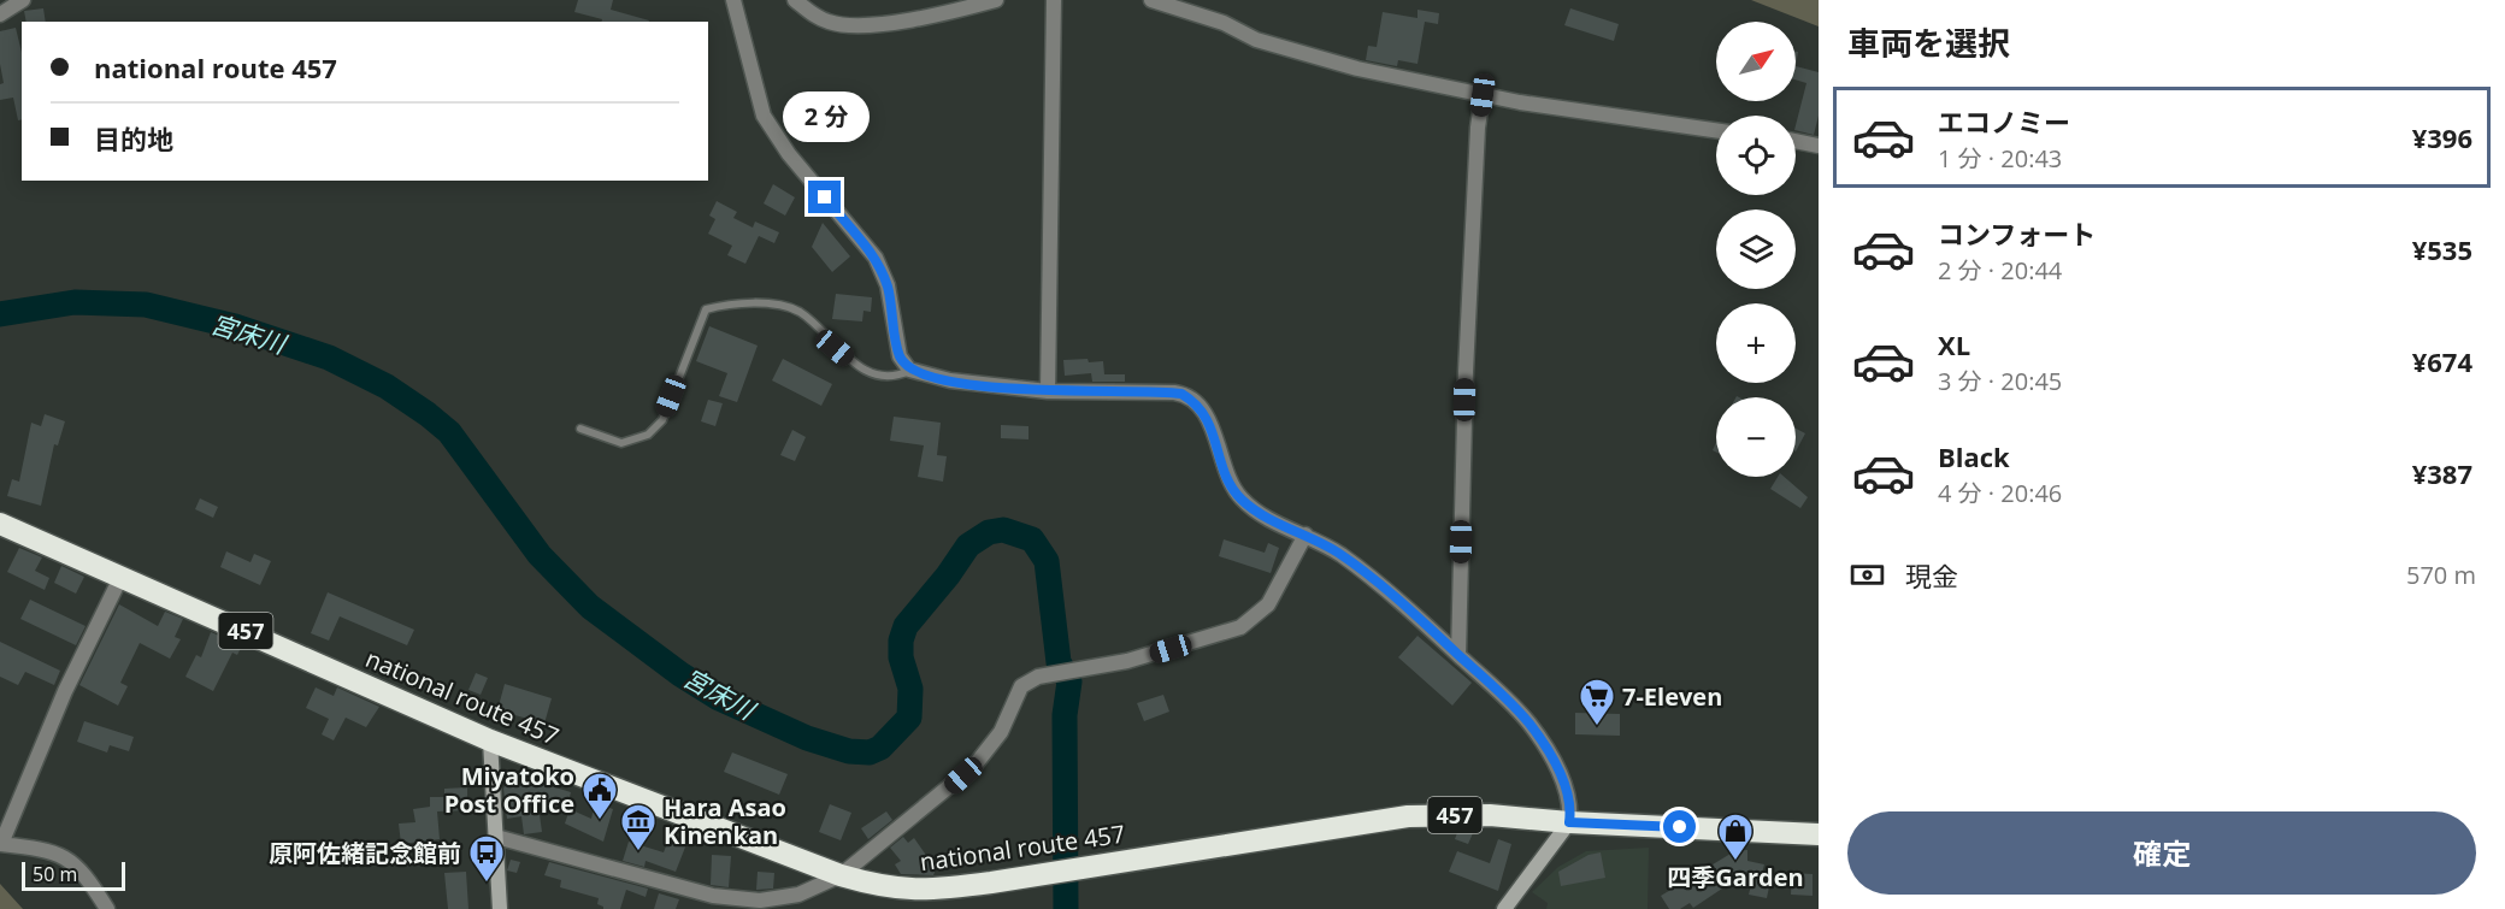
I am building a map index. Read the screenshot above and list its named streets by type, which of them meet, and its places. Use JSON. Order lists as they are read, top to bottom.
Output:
{
  "streets": {
    "highway": ["457", "national route 457"]
  },
  "water": ["宮床川"],
  "places": {
    "supermarket": ["7-Eleven"],
    "public building": ["Miyatoko Post Office"],
    "museum": ["Hara Asao Kinenkan"],
    "shop": ["四季Garden"],
    "bus stop": ["原阿佐緒記念館前"]
  },
  "scale_bar": "50 m",
  "north": "top right",
  "page": {
    "heading": "車両を選択",
    "map_buttons": ["+", "−"],
    "banner": ["national route 457", "目的地"],
    "list": [
      {
        "name": "エコノミー",
        "note": "1 分 · 20:43",
        "value": "¥396"
      },
      {
        "name": "コンフォート",
        "note": "2 分 · 20:44",
        "value": "¥535"
      },
      {
        "name": "XL",
        "note": "3 分 · 20:45",
        "value": "¥674"
      },
      {
        "name": "Black",
        "note": "4 分 · 20:46",
        "value": "¥387"
      }
    ],
    "bubble": "2 分",
    "pay": ["現金", "570 m"],
    "buttons": "確定",
    "scale": "50 m"
  }
}
